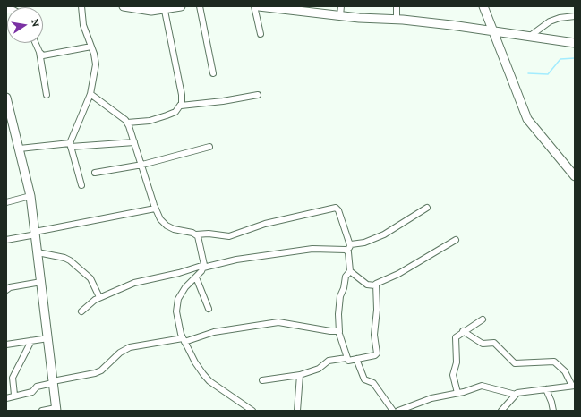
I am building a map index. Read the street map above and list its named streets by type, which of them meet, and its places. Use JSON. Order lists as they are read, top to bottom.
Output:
{
  "north": "right"
}
